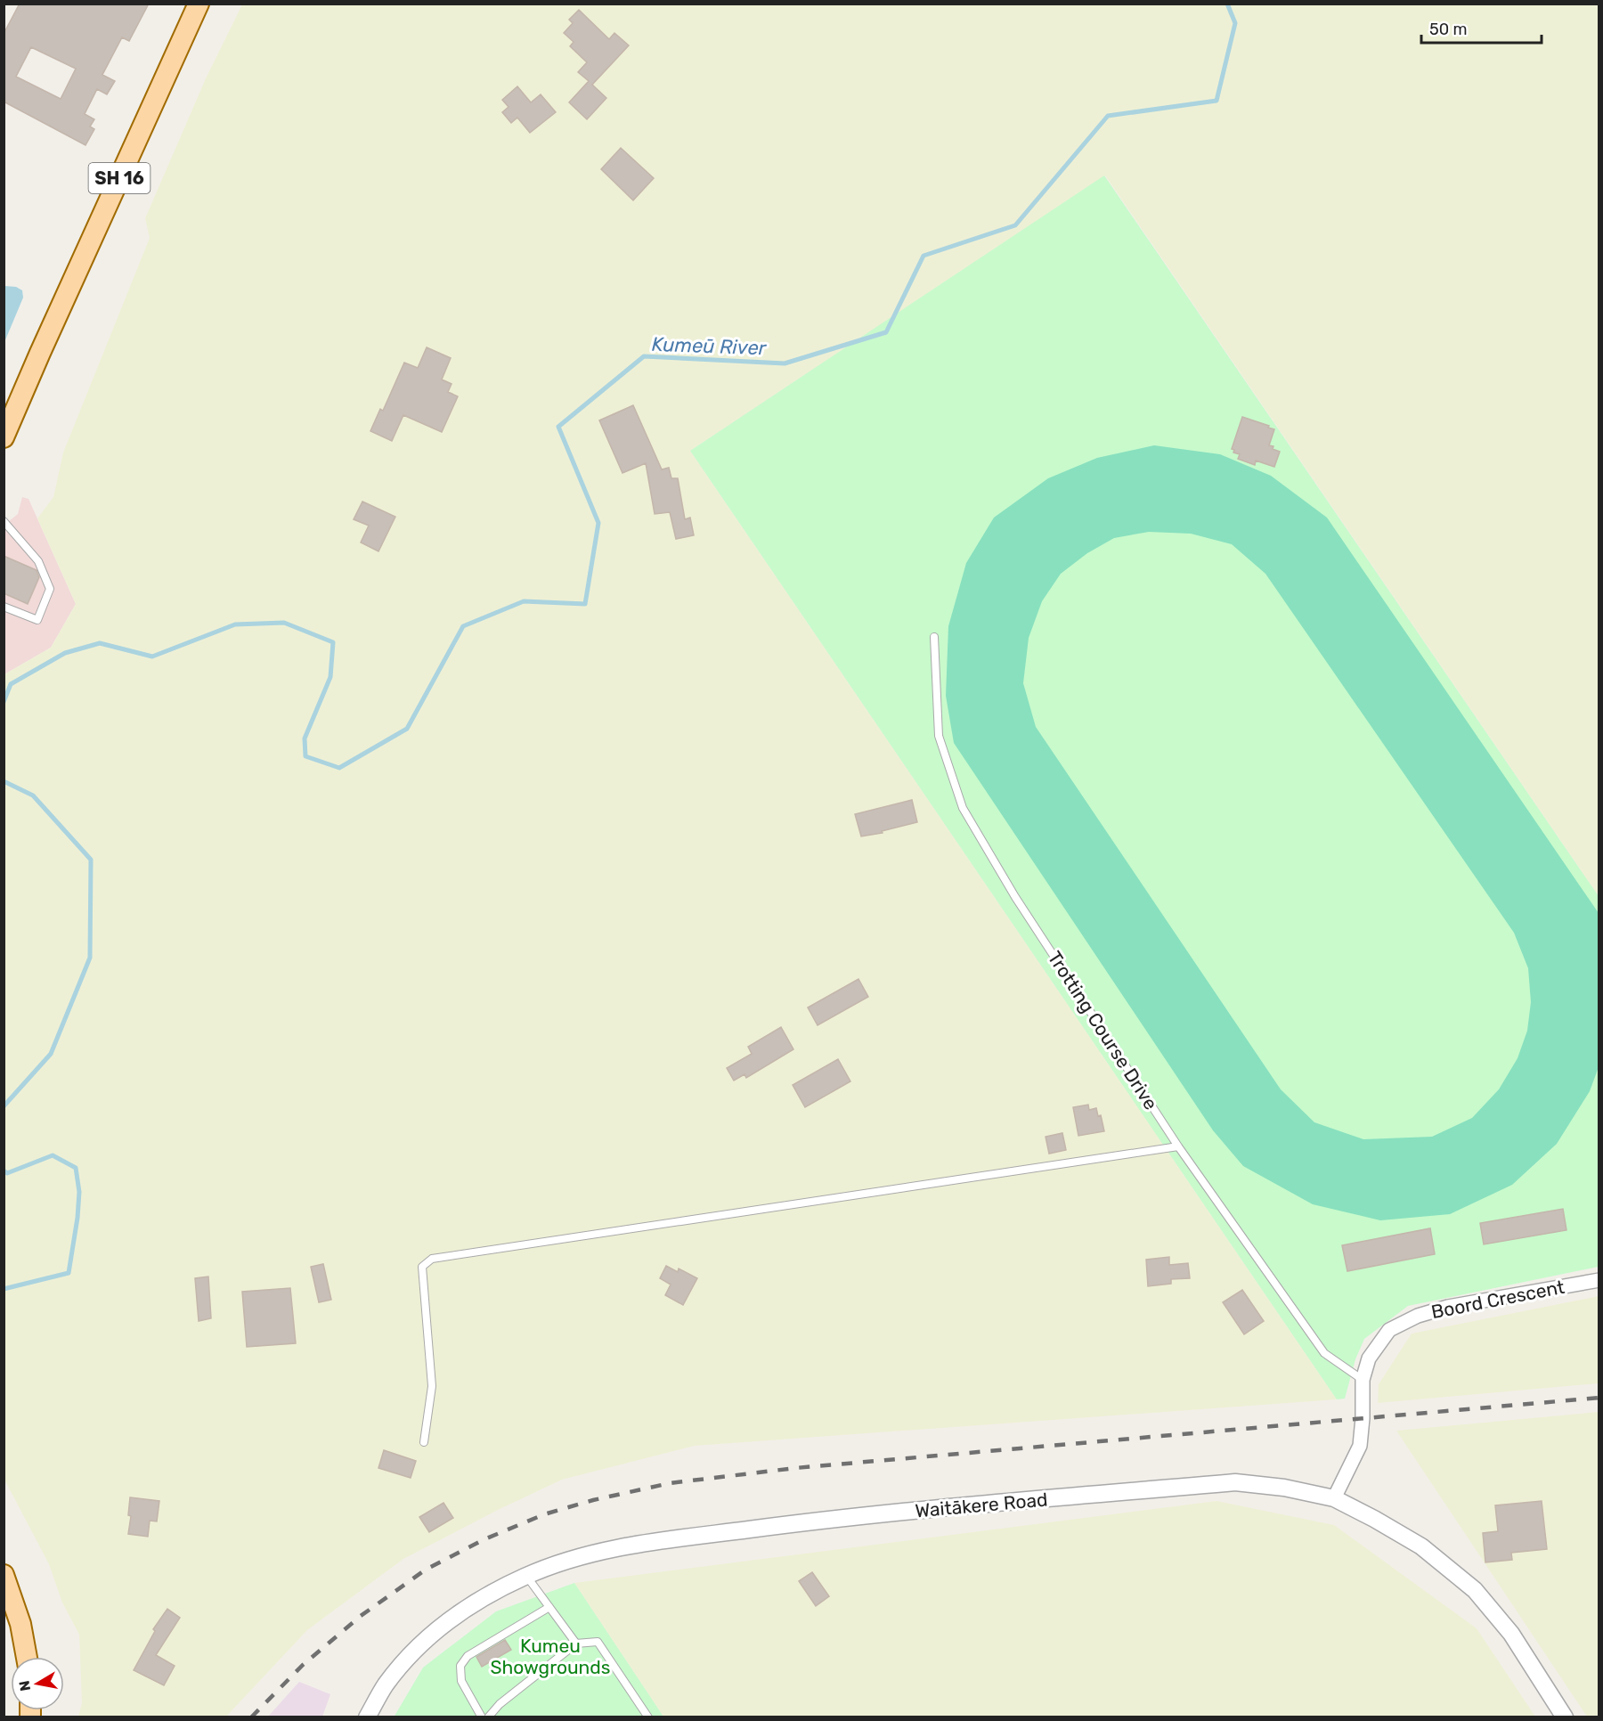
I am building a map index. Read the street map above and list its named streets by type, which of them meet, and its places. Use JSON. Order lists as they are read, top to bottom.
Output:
{
  "streets": {
    "main road": ["SH 16"],
    "street": ["Boord Crescent", "Waitākere Road"],
    "lane": ["Trotting Course Drive"]
  },
  "crossings": [
    ["Trotting Course Drive", "Boord Crescent"],
    ["Boord Crescent", "Waitākere Road"]
  ],
  "water": ["Kumeū River"],
  "parks": ["Kumeu Showgrounds"],
  "scale_bar": "50 m",
  "north": "left"
}
